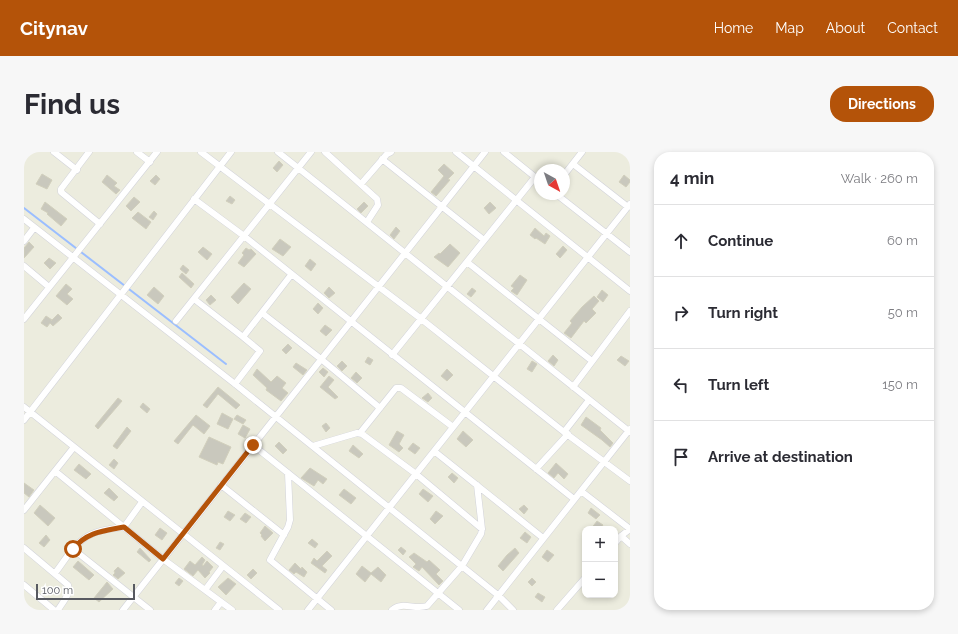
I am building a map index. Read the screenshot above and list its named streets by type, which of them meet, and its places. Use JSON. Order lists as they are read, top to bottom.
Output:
{
  "scale_bar": "100 m",
  "north": "bottom right",
  "page": {
    "header": "Citynav",
    "nav": [
      "Home",
      "Map",
      "About",
      "Contact"
    ],
    "buttons": "Directions",
    "title": "Find us",
    "heading": ["4 min", "Walk · 260 m"],
    "list": [
      ["Continue", "60 m"],
      ["Turn right", "50 m"],
      ["Turn left", "150 m"],
      "Arrive at destination"
    ],
    "map_buttons": ["+", "−"],
    "scale": "100 m"
  }
}
